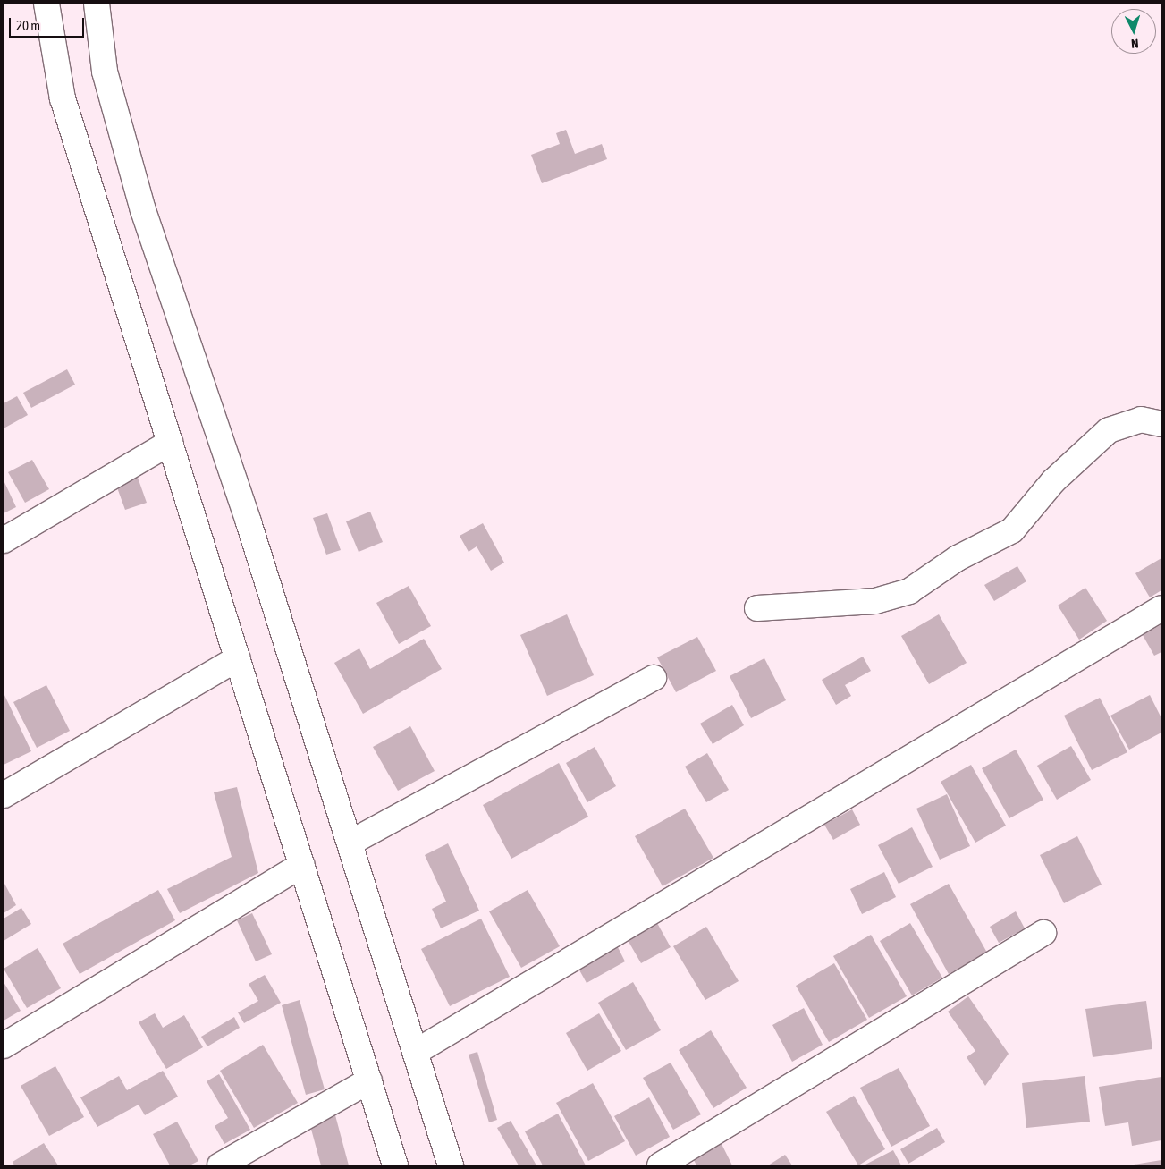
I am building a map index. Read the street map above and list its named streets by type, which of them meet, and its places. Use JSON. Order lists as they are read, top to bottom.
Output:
{
  "scale_bar": "20 m",
  "north": "bottom"
}
